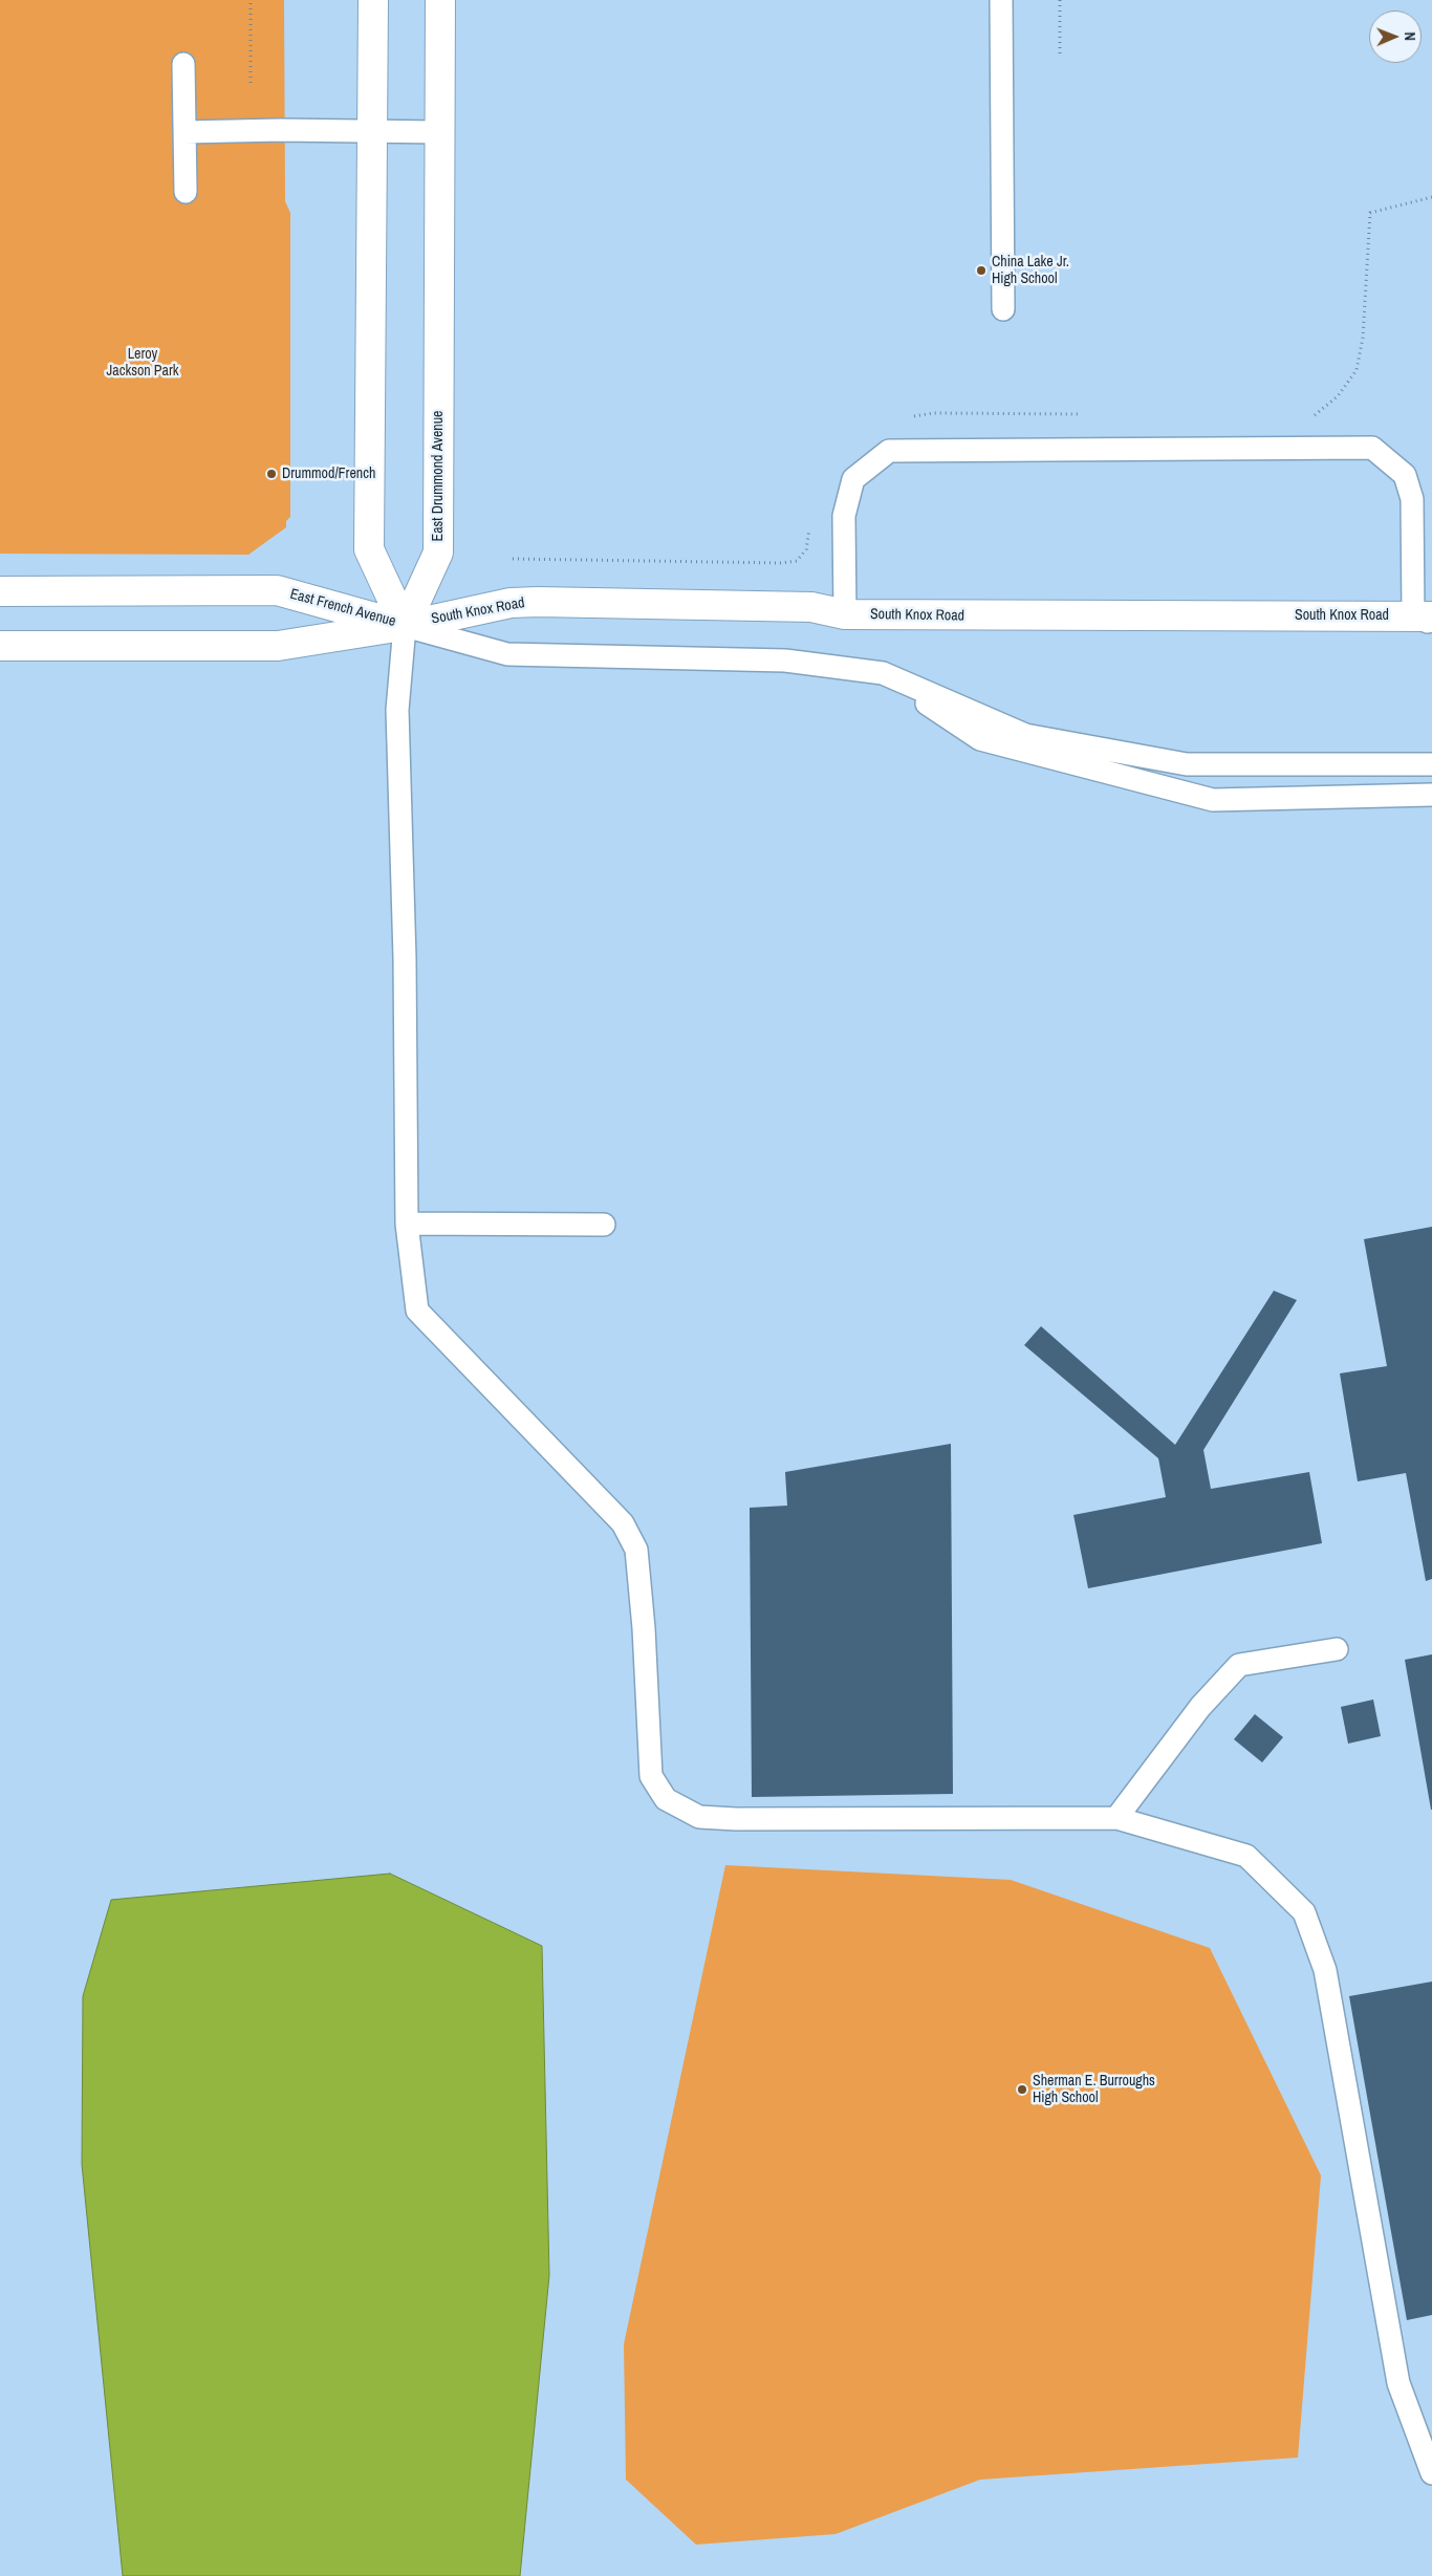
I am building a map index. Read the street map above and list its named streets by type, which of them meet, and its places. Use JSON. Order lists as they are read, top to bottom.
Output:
{
  "streets": {
    "street": ["East Drummond Avenue", "East French Avenue", "South Knox Road"]
  },
  "crossings": [
    ["East Drummond Avenue", "East French Avenue"],
    ["East Drummond Avenue", "South Knox Road"],
    ["East French Avenue", "South Knox Road"]
  ],
  "parks": ["Leroy Jackson Park"],
  "places": ["China Lake Jr. High School", "Drummod/French", "Sherman E. Burroughs High School"],
  "north": "right"
}
